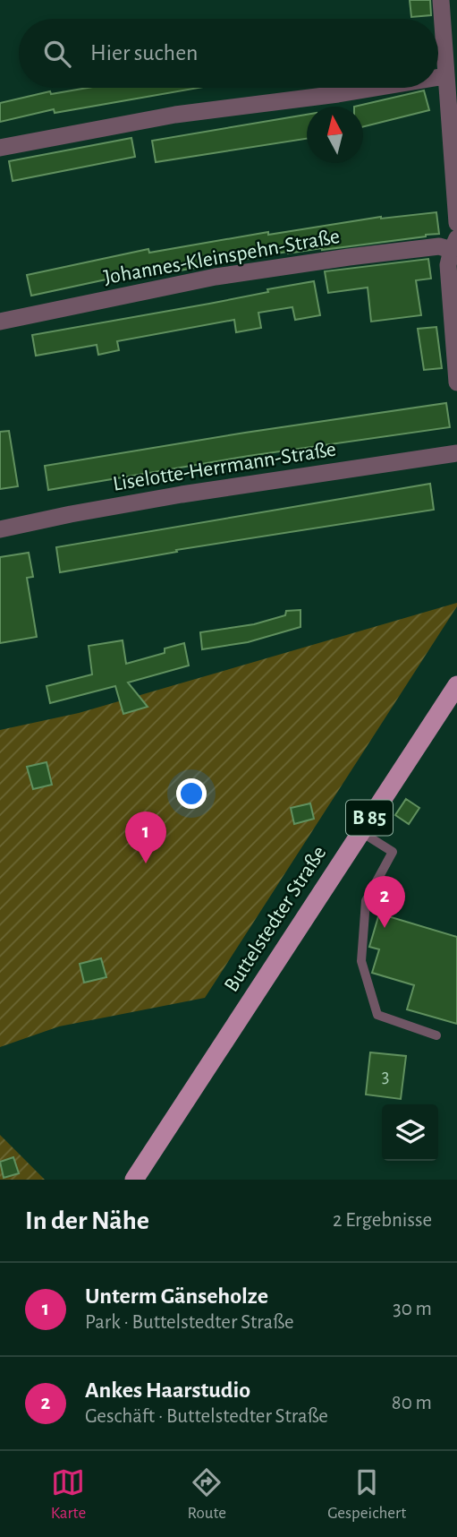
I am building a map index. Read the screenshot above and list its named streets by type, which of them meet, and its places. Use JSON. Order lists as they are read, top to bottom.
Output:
{
  "streets": {
    "main road": ["B 85", "Buttelstedter Straße"],
    "street": ["Johannes-Kleinspehn-Straße", "Liselotte-Herrmann-Straße"]
  },
  "house_numbers": ["3"],
  "north": "top",
  "page": {
    "search": "Hier suchen",
    "pins": ["1", "2"],
    "heading": ["In der Nähe", "2 Ergebnisse"],
    "list": [
      {
        "mark": "1",
        "name": "Unterm Gänseholze",
        "note": "Park · Buttelstedter Straße",
        "value": "30 m"
      },
      {
        "mark": "2",
        "name": "Ankes Haarstudio",
        "note": "Geschäft · Buttelstedter Straße",
        "value": "80 m"
      }
    ],
    "nav": ["Karte", "Route", "Gespeichert"]
  }
}
